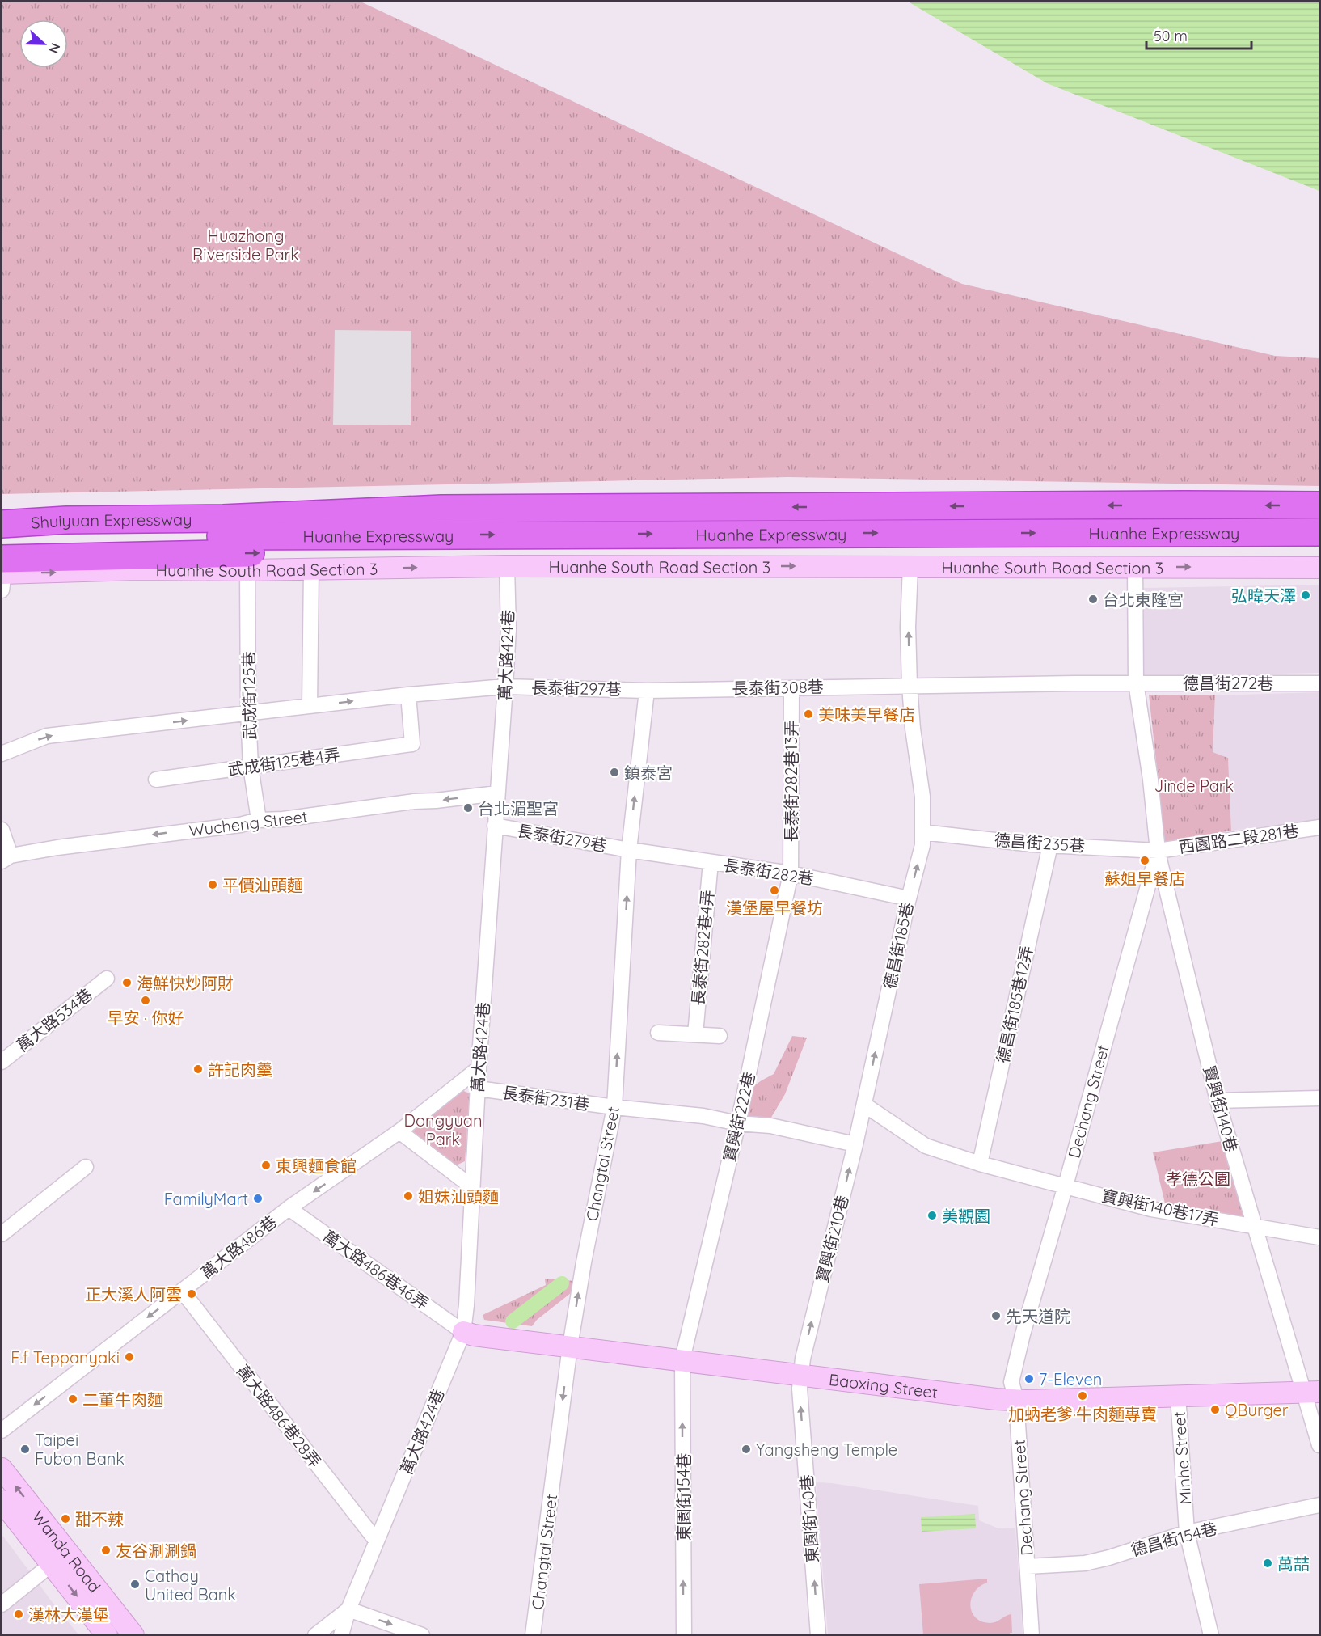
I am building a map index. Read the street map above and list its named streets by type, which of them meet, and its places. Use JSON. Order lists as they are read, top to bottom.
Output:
{
  "streets": {
    "highway": ["Shuiyuan Expressway", "Huanhe Expressway"],
    "street": [
      "Huanhe South Road Section 3",
      "萬大路424巷",
      "德昌街272巷",
      "長泰街308巷",
      "長泰街297巷",
      "武成街125巷",
      "武成街125巷4弄",
      "長泰街282巷13弄",
      "Wucheng Street",
      "長泰街279巷",
      "西園路二段281巷",
      "德昌街235巷",
      "長泰街282巷",
      "德昌街185巷",
      "長泰街282巷4弄",
      "德昌街185巷12弄",
      "萬大路534巷",
      "長泰街231巷",
      "Dechang Street",
      "寶興街140巷",
      "寶興街222巷",
      "Changtai Street",
      "寶興街140巷17弄",
      "寶興街210巷",
      "萬大路486巷",
      "萬大路486巷46弄",
      "Baoxing Street",
      "萬大路486巷28弄",
      "Minhe Street",
      "東園街154巷",
      "東園街140巷",
      "德昌街154巷",
      "Wanda Road"
    ]
  },
  "crossings": [
    ["Shuiyuan Expressway", "Huanhe Expressway"],
    ["Huanhe South Road Section 3", "萬大路424巷"],
    ["Huanhe South Road Section 3", "武成街125巷"],
    ["Huanhe South Road Section 3", "德昌街185巷"],
    ["Huanhe South Road Section 3", "Dechang Street"],
    ["萬大路424巷", "長泰街297巷"],
    ["萬大路424巷", "Wucheng Street"],
    ["萬大路424巷", "長泰街279巷"],
    ["萬大路424巷", "長泰街231巷"],
    ["萬大路424巷", "萬大路486巷"],
    ["萬大路424巷", "萬大路486巷46弄"],
    ["萬大路424巷", "Baoxing Street"],
    ["萬大路424巷", "萬大路486巷28弄"],
    ["德昌街272巷", "長泰街308巷"],
    ["德昌街272巷", "德昌街185巷"],
    ["德昌街272巷", "Dechang Street"],
    ["長泰街308巷", "長泰街297巷"],
    ["長泰街308巷", "長泰街282巷13弄"],
    ["長泰街308巷", "德昌街185巷"],
    ["長泰街308巷", "Changtai Street"],
    ["長泰街297巷", "武成街125巷"],
    ["長泰街297巷", "武成街125巷4弄"],
    ["長泰街297巷", "Changtai Street"],
    ["武成街125巷", "武成街125巷4弄"],
    ["武成街125巷", "Wucheng Street"],
    ["長泰街282巷13弄", "長泰街282巷"],
    ["長泰街282巷13弄", "寶興街222巷"],
    ["長泰街279巷", "長泰街282巷"],
    ["長泰街279巷", "Changtai Street"],
    ["西園路二段281巷", "德昌街235巷"],
    ["西園路二段281巷", "Dechang Street"],
    ["西園路二段281巷", "寶興街140巷"],
    ["德昌街235巷", "德昌街185巷"],
    ["德昌街235巷", "德昌街185巷12弄"],
    ["德昌街235巷", "Dechang Street"],
    ["德昌街235巷", "寶興街140巷"],
    ["長泰街282巷", "德昌街185巷"],
    ["長泰街282巷", "長泰街282巷4弄"],
    ["長泰街282巷", "寶興街222巷"],
    ["長泰街282巷", "Changtai Street"],
    ["德昌街185巷", "寶興街210巷"],
    ["長泰街231巷", "寶興街222巷"],
    ["長泰街231巷", "Changtai Street"],
    ["長泰街231巷", "寶興街210巷"],
    ["Dechang Street", "寶興街140巷"],
    ["Dechang Street", "寶興街140巷17弄"],
    ["Dechang Street", "Baoxing Street"],
    ["Dechang Street", "德昌街154巷"],
    ["寶興街140巷", "寶興街140巷17弄"],
    ["寶興街140巷", "Baoxing Street"],
    ["寶興街222巷", "Baoxing Street"],
    ["寶興街222巷", "東園街154巷"],
    ["Changtai Street", "Baoxing Street"],
    ["寶興街210巷", "Baoxing Street"],
    ["寶興街210巷", "東園街140巷"],
    ["萬大路486巷", "萬大路486巷46弄"],
    ["萬大路486巷", "萬大路486巷28弄"],
    ["萬大路486巷46弄", "Baoxing Street"],
    ["Baoxing Street", "Minhe Street"],
    ["Baoxing Street", "東園街154巷"],
    ["Baoxing Street", "東園街140巷"],
    ["Minhe Street", "德昌街154巷"]
  ],
  "one_way": [
    "Huanhe South Road Section 3",
    "長泰街297巷",
    "Wucheng Street",
    "德昌街185巷",
    "寶興街210巷",
    "萬大路486巷",
    "東園街154巷",
    "東園街140巷"
  ],
  "parks": [
    "Huazhong Riverside Park",
    "Jinde Park",
    "Dongyuan Park",
    "孝德公園"
  ],
  "places": [
    "弘暐天澤",
    "台北東隆宮",
    "美味美早餐店",
    "鎮泰宮",
    "台北湄聖宮",
    "蘇姐早餐店",
    "平價汕頭麵",
    "漢堡屋早餐坊",
    "海鮮快炒阿財",
    "早安 · 你好",
    "許記肉羹",
    "東興麵食館",
    "姐妹汕頭麵",
    "FamilyMart",
    "美觀園",
    "正大溪人阿雲",
    "先天道院",
    "F.f Teppanyaki",
    "7-Eleven",
    "加蚋老爹·牛肉麵專賣",
    "二董牛肉麵",
    "QBurger",
    "Taipei Fubon Bank",
    "Yangsheng Temple",
    "甜不辣",
    "友谷涮涮鍋",
    "萬喆",
    "Cathay United Bank",
    "漢林大漢堡"
  ],
  "scale_bar": "50 m",
  "north": "right"
}
